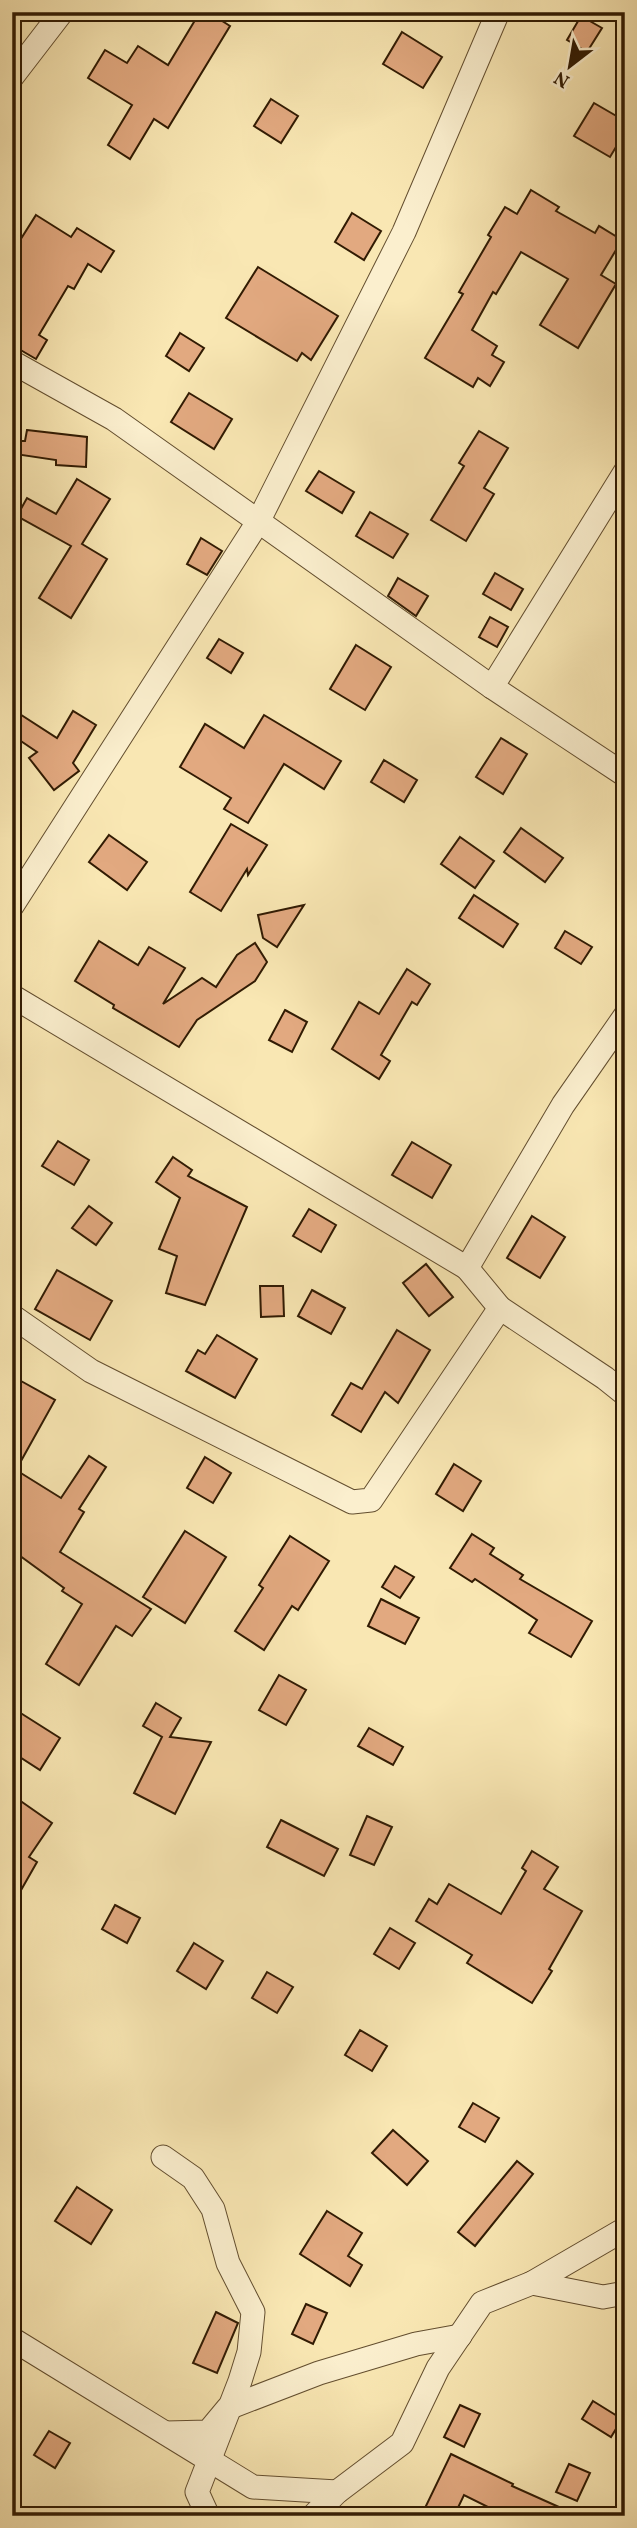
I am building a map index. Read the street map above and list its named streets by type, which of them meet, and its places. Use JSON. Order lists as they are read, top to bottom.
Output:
{
  "north": "bottom left"
}
